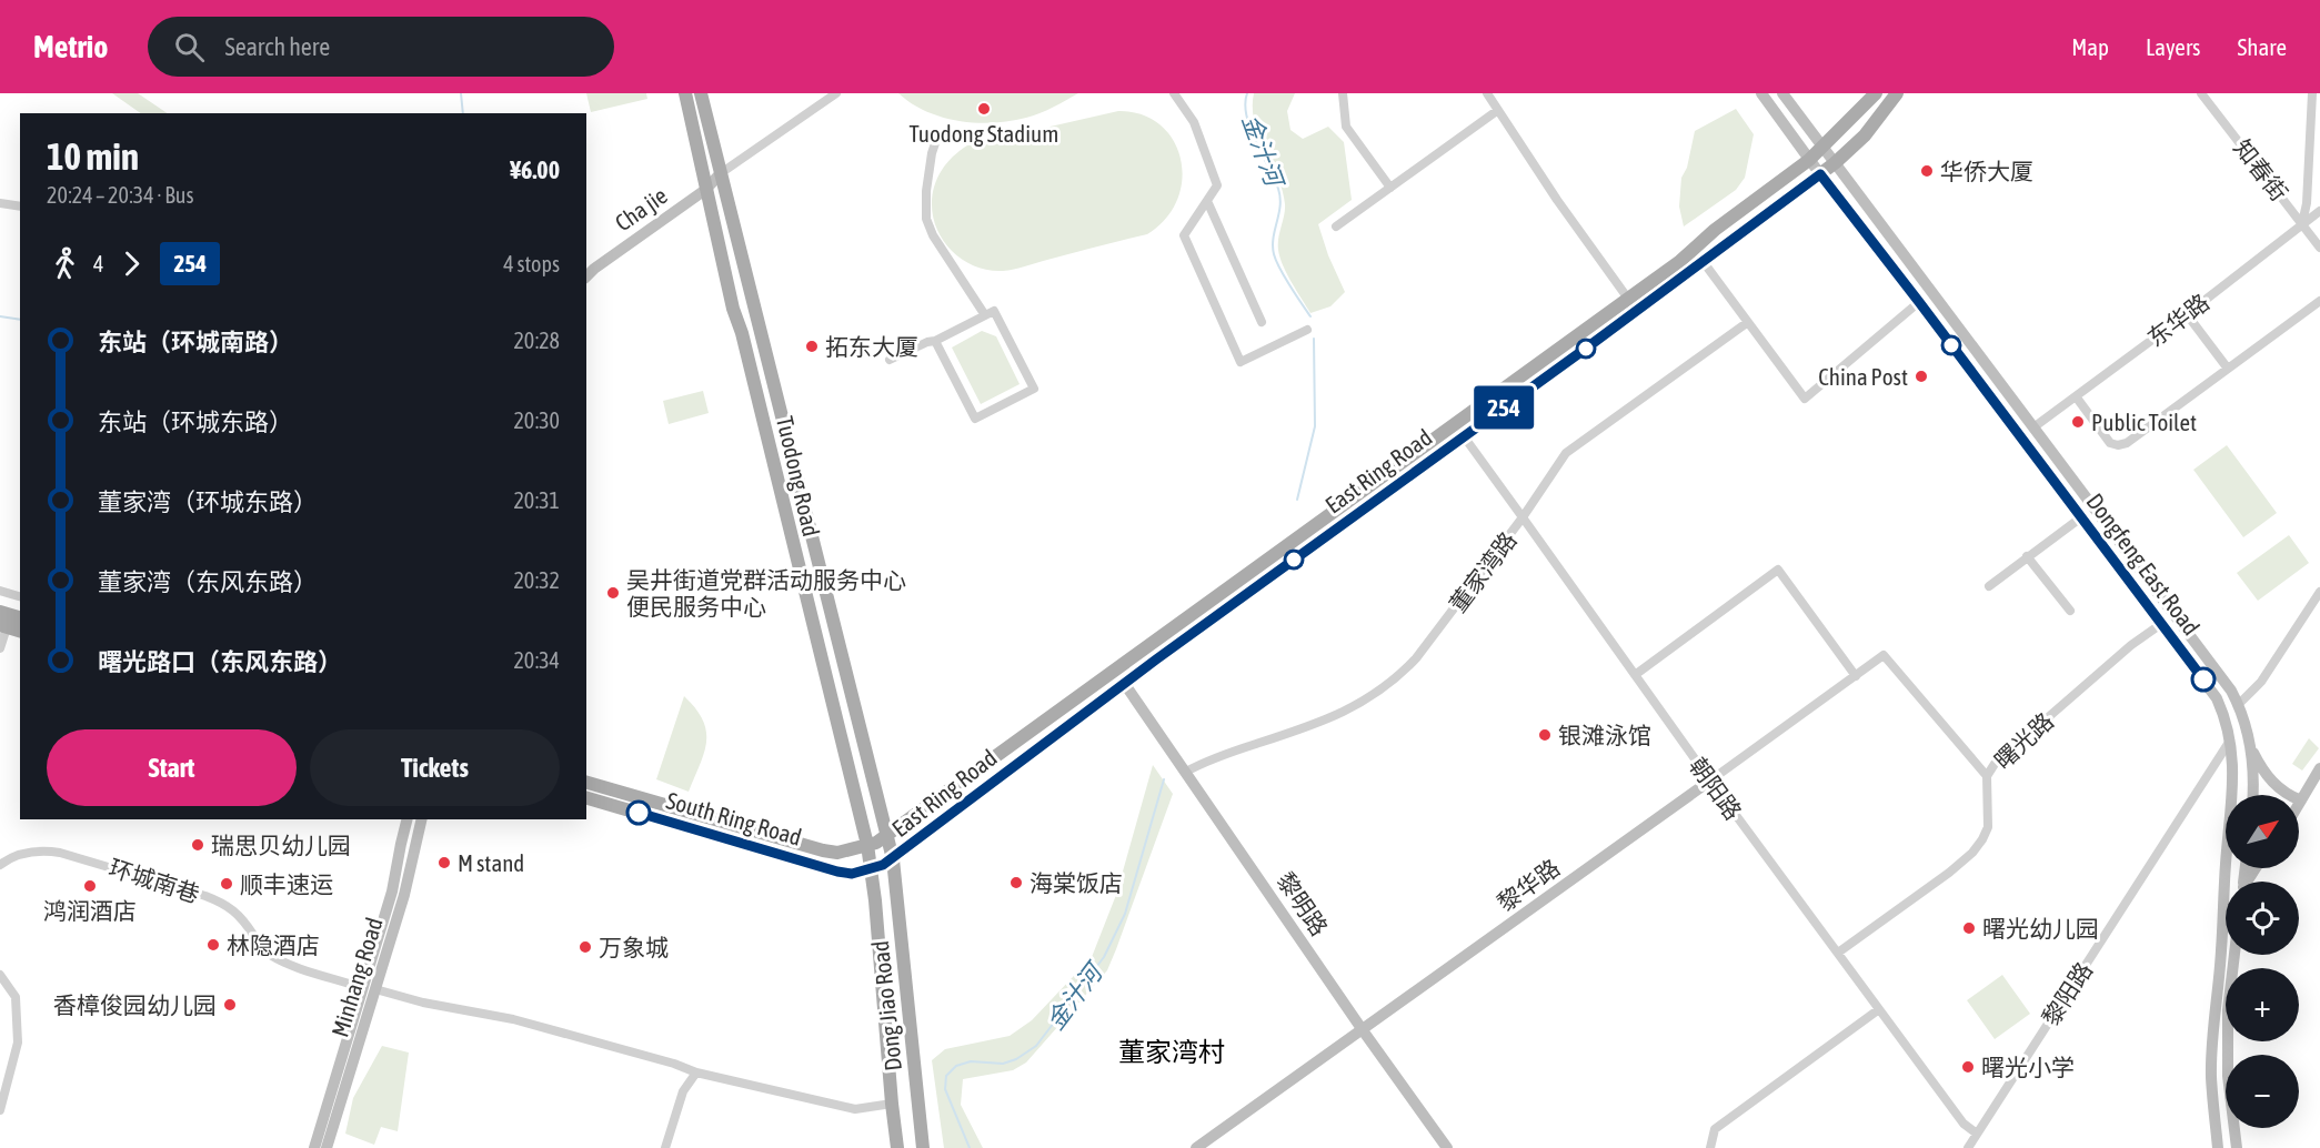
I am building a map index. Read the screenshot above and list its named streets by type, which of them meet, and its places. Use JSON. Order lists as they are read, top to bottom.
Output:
{
  "streets": {
    "main road": [
      "Cha jie",
      "East Ring Road",
      "Tuodong Road",
      "Dongfeng East Road",
      "South Ring Road",
      "黎华路",
      "黎明路",
      "Minhang Road",
      "Dong Jiao Road"
    ],
    "street": [
      "知春街",
      "东华路",
      "董家湾路",
      "曙光路",
      "朝阳路",
      "环城南巷",
      "黎阳路"
    ]
  },
  "crossings": [
    ["知春街", "东华路"],
    ["Cha jie", "Tuodong Road"],
    ["东华路", "Dongfeng East Road"],
    ["East Ring Road", "Tuodong Road"],
    ["East Ring Road", "Dongfeng East Road"],
    ["East Ring Road", "朝阳路"],
    ["East Ring Road", "South Ring Road"],
    ["East Ring Road", "黎明路"],
    ["East Ring Road", "Dong Jiao Road"],
    ["Tuodong Road", "South Ring Road"],
    ["Tuodong Road", "Dong Jiao Road"],
    ["Dongfeng East Road", "曙光路"],
    ["Dongfeng East Road", "黎阳路"],
    ["董家湾路", "朝阳路"],
    ["董家湾路", "黎明路"],
    ["曙光路", "朝阳路"],
    ["曙光路", "黎华路"],
    ["朝阳路", "黎华路"],
    ["朝阳路", "黎阳路"],
    ["South Ring Road", "Dong Jiao Road"],
    ["环城南巷", "Minhang Road"],
    ["环城南巷", "Dong Jiao Road"],
    ["黎华路", "黎明路"]
  ],
  "districts": ["董家湾村"],
  "water": ["金汁河"],
  "places": [
    "Tuodong Stadium",
    "华侨大厦",
    "拓东大厦",
    "China Post",
    "Public Toilet",
    "吴井街道党群活动服务中心 便民服务中心",
    "银滩泳馆",
    "瑞思贝幼儿园",
    "M stand",
    "海棠饭店",
    "顺丰速运",
    "鸿润酒店",
    "曙光幼儿园",
    "林隐酒店",
    "万象城",
    "香樟俊园幼儿园",
    "曙光小学"
  ],
  "lines": ["bus line 254"],
  "north": "top right",
  "page": {
    "header": "Metrio",
    "search": "Search here",
    "nav": ["Map", "Layers", "Share"],
    "on_map": "254",
    "heading": ["10 min", "20:24 – 20:34 · Bus", "¥6.00"],
    "legs": ["4", "254", "4 stops"],
    "list": [
      {
        "name": "东站（环城南路）",
        "value": "20:28"
      },
      {
        "name": "东站（环城东路）",
        "value": "20:30"
      },
      {
        "name": "董家湾（环城东路）",
        "value": "20:31"
      },
      {
        "name": "董家湾（东风东路）",
        "value": "20:32"
      },
      {
        "name": "曙光路口（东风东路）",
        "value": "20:34"
      }
    ],
    "buttons": ["Start", "Tickets"],
    "map_buttons": ["+", "−"]
  }
}
